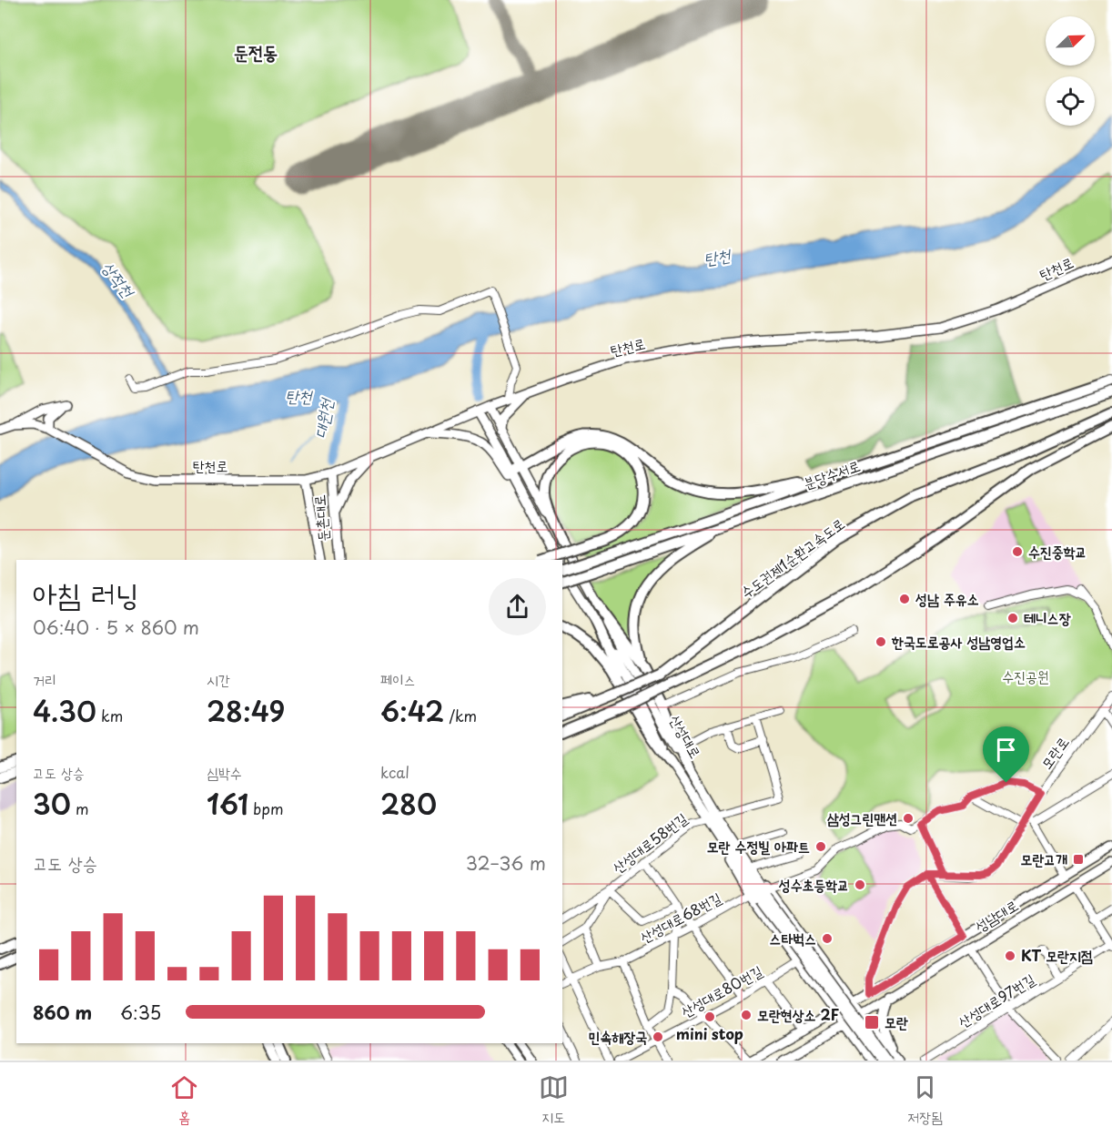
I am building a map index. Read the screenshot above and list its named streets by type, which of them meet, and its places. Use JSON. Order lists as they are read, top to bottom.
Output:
{
  "streets": {
    "highway": ["분당수서로", "수도권제1순환고속도로"],
    "main road": [
      "탄천로",
      "둔촌대로",
      "산성대로",
      "성남대로"
    ],
    "street": [
      "모란로",
      "산성대로58번길",
      "산성대로68번길",
      "산성대로80번길",
      "산성대로97번길"
    ]
  },
  "crossings": [
    ["탄천로", "둔촌대로"],
    ["탄천로", "산성대로"],
    ["산성대로", "산성대로58번길"]
  ],
  "districts": ["둔전동"],
  "water": ["탄천", "상적천", "대원천"],
  "parks": ["수진공원"],
  "places": {
    "other": [
      "수진중학교",
      "성남 주유소",
      "테니스장",
      "한국도로공사 성남영업소",
      "삼성그린맨션",
      "모란 수정빌 아파트",
      "성수초등학교",
      "스타벅스",
      "KT 모란지점",
      "모란현상소 2F",
      "mini stop",
      "민속해장국"
    ],
    "transit": ["모란고개", "모란"]
  },
  "north": "top right",
  "page": {
    "heading": ["아침 러닝", "06:40 · 5 × 860 m"],
    "stats": [
      ["거리", "4.30 km"],
      ["시간", "28:49"],
      ["페이스", "6:42 /km"],
      ["고도 상승", "30 m"],
      ["심박수", "161 bpm"],
      ["kcal", "280"]
    ],
    "chart": ["고도 상승", "32–36 m"],
    "list": [
      {
        "name": "860 m",
        "note": "6:35"
      }
    ],
    "tabs": ["홈", "지도", "저장됨"]
  }
}
